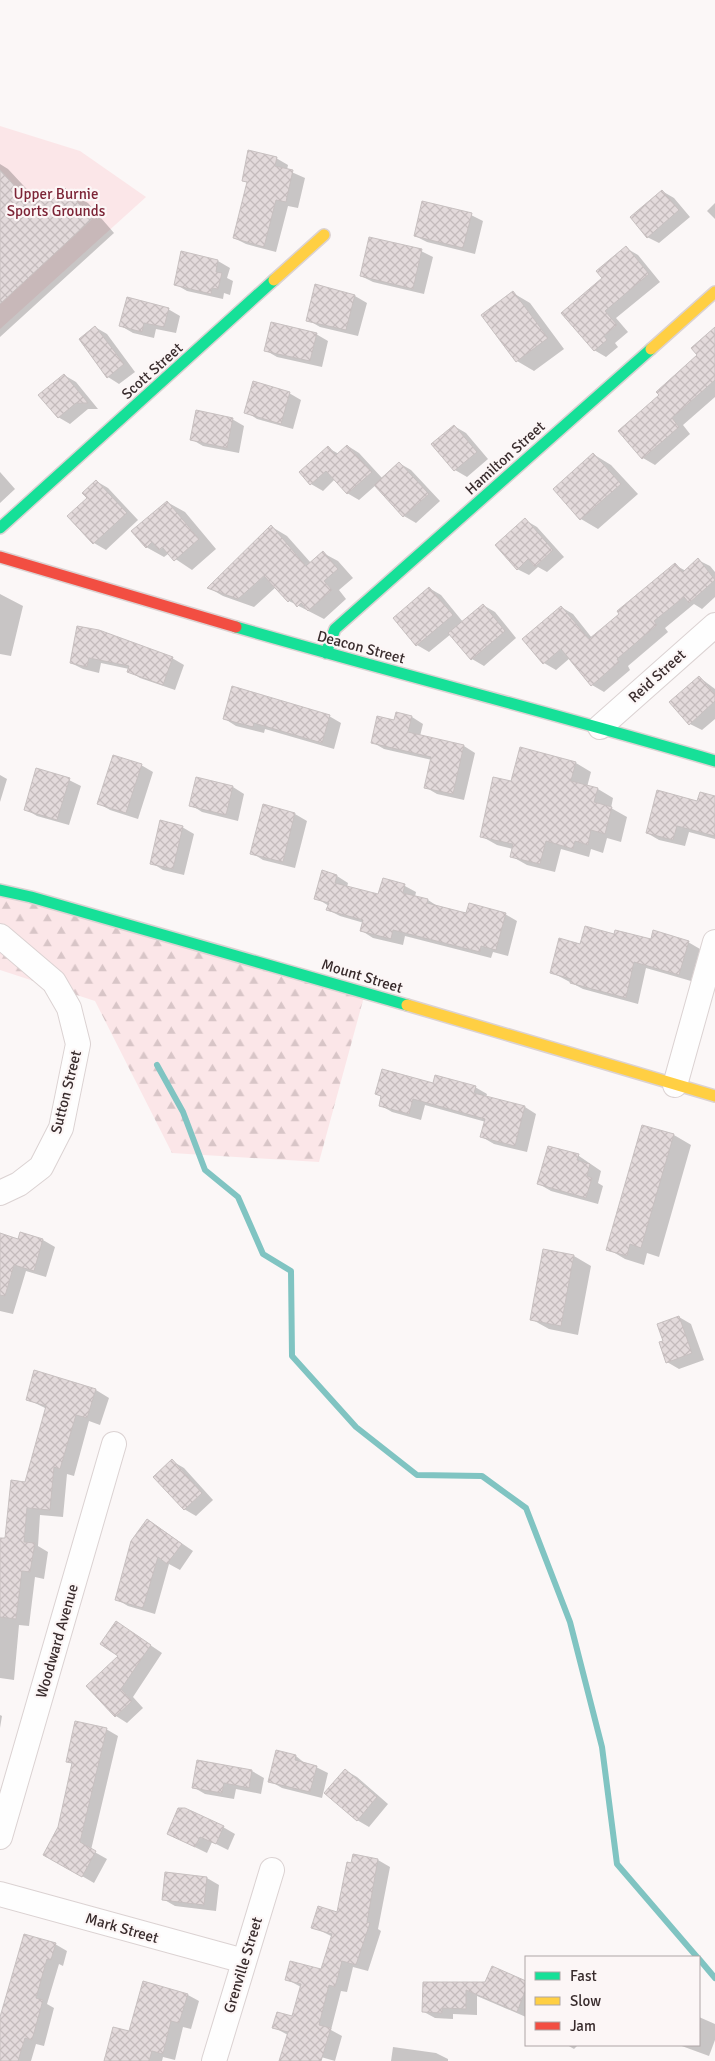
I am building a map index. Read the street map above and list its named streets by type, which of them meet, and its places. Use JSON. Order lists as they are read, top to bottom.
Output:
{
  "streets": {
    "main road": [
      "Scott Street",
      "Hamilton Street",
      "Deacon Street",
      "Mount Street"
    ],
    "street": [
      "Reid Street",
      "Sutton Street",
      "Woodward Avenue",
      "Mark Street",
      "Grenville Street"
    ]
  },
  "crossings": [
    ["Hamilton Street", "Deacon Street"],
    ["Deacon Street", "Reid Street"],
    ["Mark Street", "Grenville Street"]
  ],
  "parks": ["Upper Burnie Sports Grounds"],
  "legend": ["Fast", "Slow", "Jam"]
}
